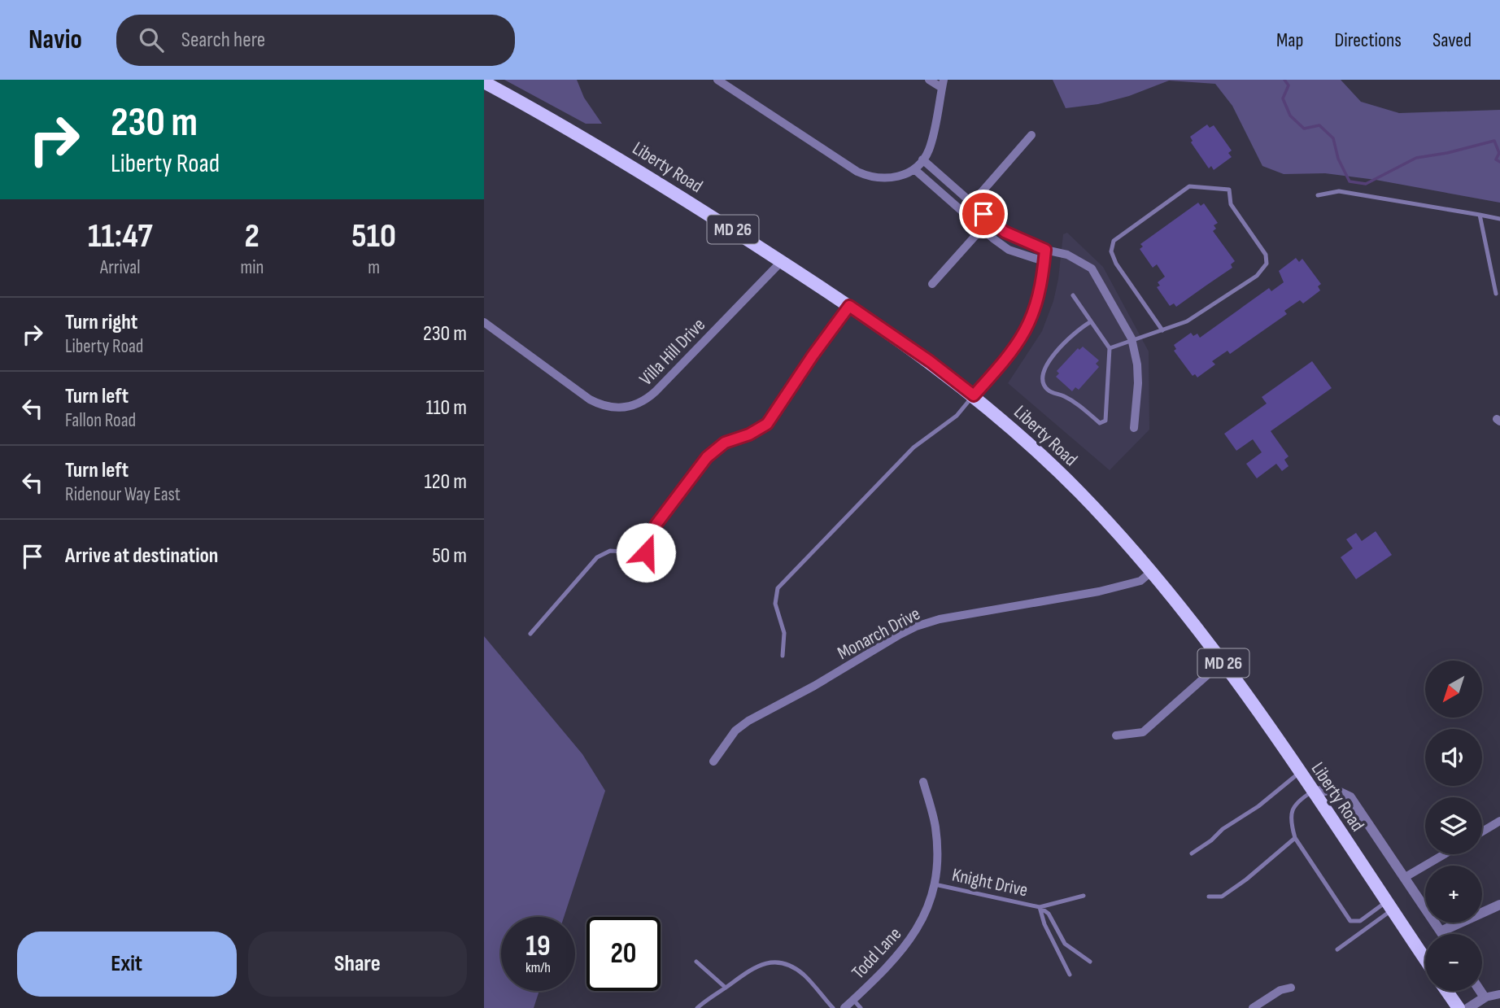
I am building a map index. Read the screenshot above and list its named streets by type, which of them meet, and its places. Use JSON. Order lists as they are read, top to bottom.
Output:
{
  "streets": {
    "main road": ["Liberty Road", "MD 26"],
    "street": ["Villa Hill Drive", "Monarch Drive", "Todd Lane"],
    "lane": ["Knight Drive"]
  },
  "crossings": [
    ["Liberty Road", "Villa Hill Drive"],
    ["Liberty Road", "Monarch Drive"],
    ["Knight Drive", "Todd Lane"]
  ],
  "north": "bottom left",
  "page": {
    "header": "Navio",
    "search": "Search here",
    "nav": ["Map", "Directions", "Saved"],
    "turn": ["230 m", "Liberty Road"],
    "eta": [
      "11:47",
      "Arrival",
      "2",
      "min",
      "510",
      "m"
    ],
    "list": [
      {
        "name": "Turn right",
        "note": "Liberty Road",
        "value": "230 m"
      },
      {
        "name": "Turn left",
        "note": "Fallon Road",
        "value": "110 m"
      },
      {
        "name": "Turn left",
        "note": "Ridenour Way East",
        "value": "120 m"
      },
      {
        "name": "Arrive at destination",
        "value": "50 m"
      }
    ],
    "map_buttons": ["+", "−"],
    "speed": "19 km/h",
    "limit": "20",
    "buttons": ["Exit", "Share"]
  }
}
